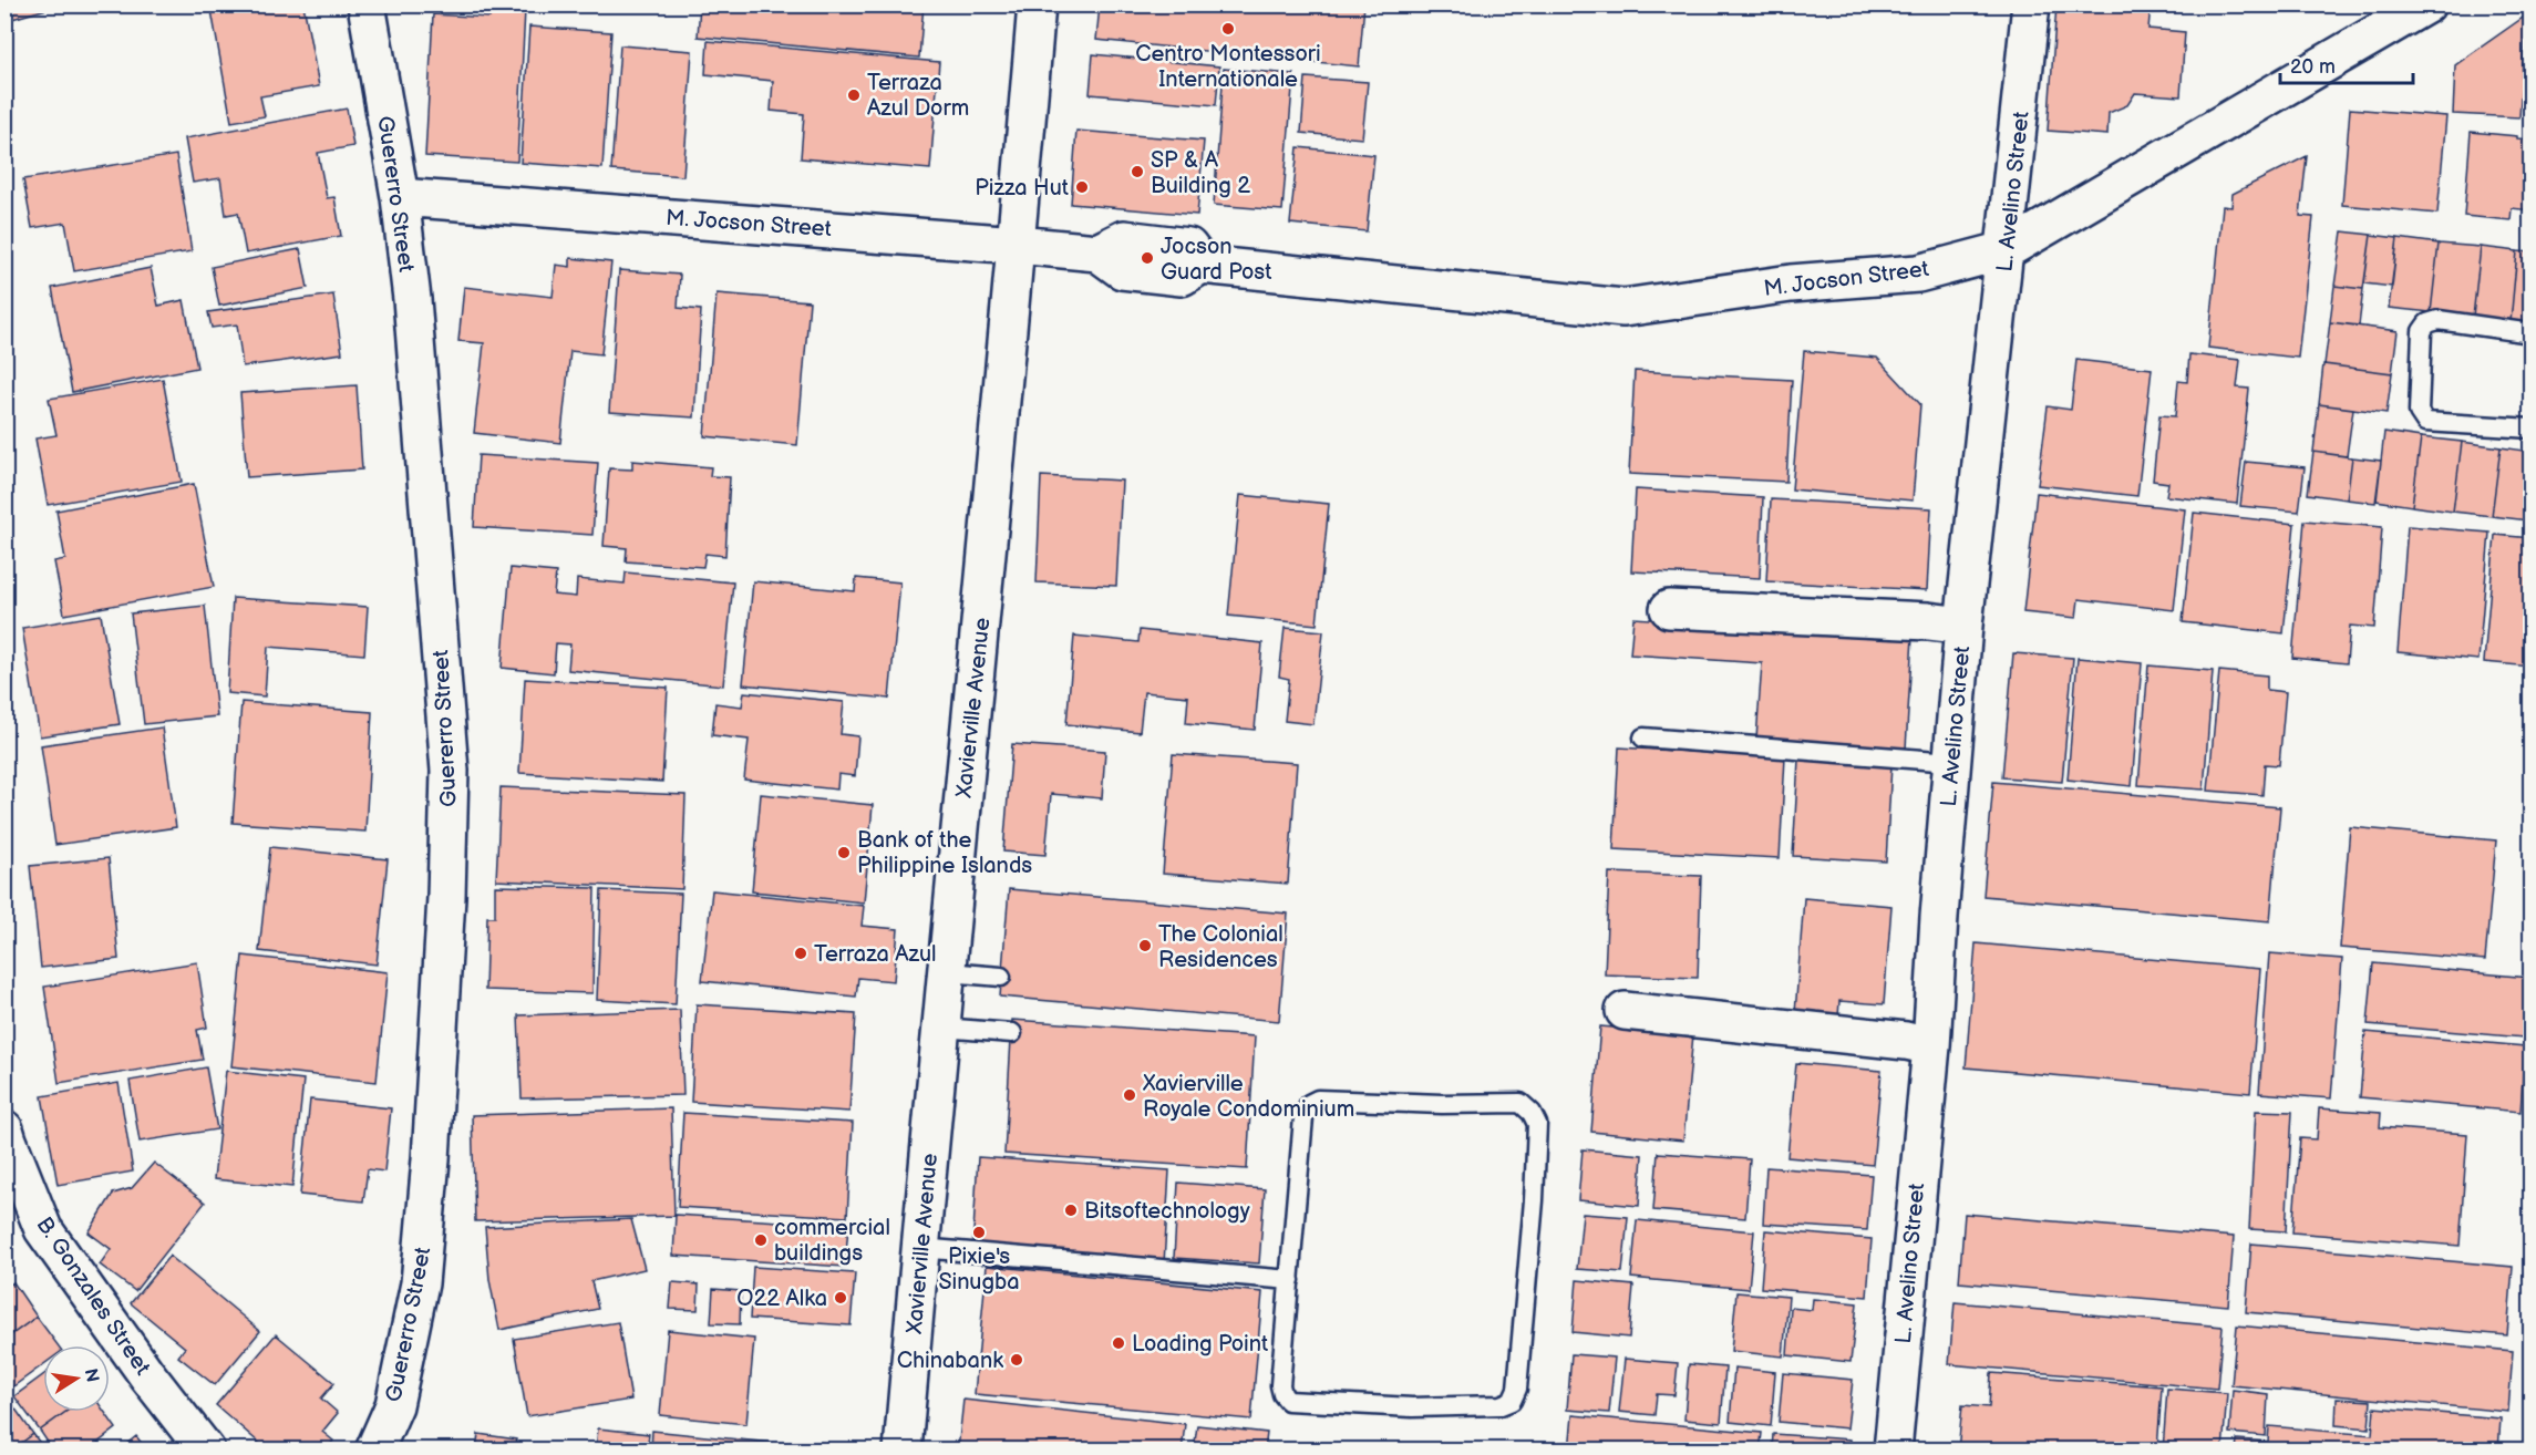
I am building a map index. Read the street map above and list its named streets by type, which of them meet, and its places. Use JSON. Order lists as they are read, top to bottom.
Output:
{
  "streets": {
    "street": [
      "L. Avelino Street",
      "Guererro Street",
      "M. Jocson Street",
      "Xavierville Avenue",
      "B. Gonzales Street"
    ]
  },
  "crossings": [
    ["L. Avelino Street", "M. Jocson Street"],
    ["Guererro Street", "M. Jocson Street"],
    ["M. Jocson Street", "Xavierville Avenue"]
  ],
  "places": [
    "Centro Montessori Internationale",
    "Terraza Azul Dorm",
    "SP & A Building 2",
    "Pizza Hut",
    "Jocson Guard Post",
    "Bank of the Philippine Islands",
    "The Colonial Residences",
    "Terraza Azul",
    "Xavierville Royale Condominium",
    "Bitsoftechnology",
    "Pixie's Sinugba",
    "commercial buildings",
    "O22 Alka",
    "Loading Point",
    "Chinabank"
  ],
  "scale_bar": "20 m",
  "north": "right"
}
